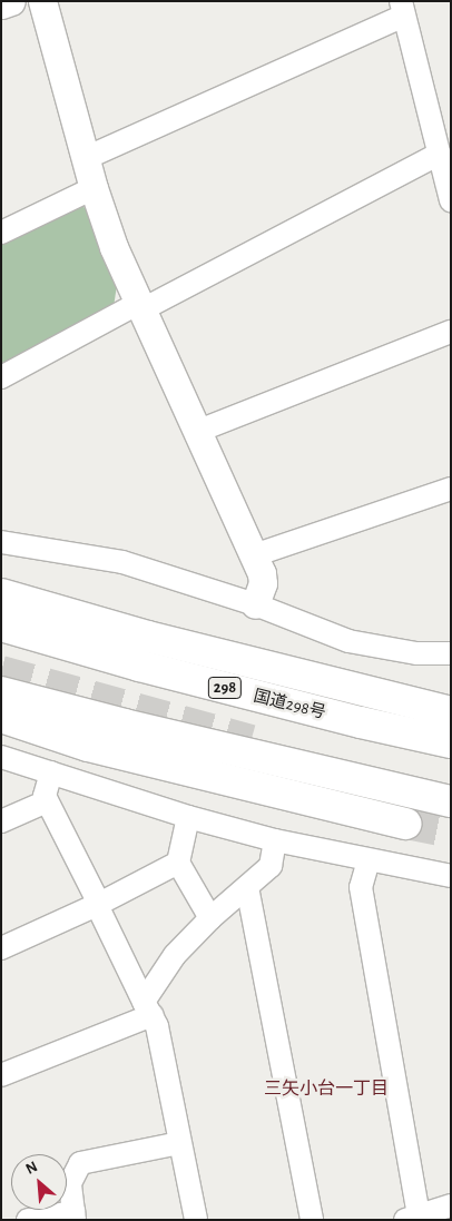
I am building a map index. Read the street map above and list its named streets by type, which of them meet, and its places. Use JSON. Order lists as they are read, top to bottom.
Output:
{
  "streets": {
    "highway": ["298", "国道298号"]
  },
  "districts": ["三矢小台一丁目"],
  "north": "top left"
}
